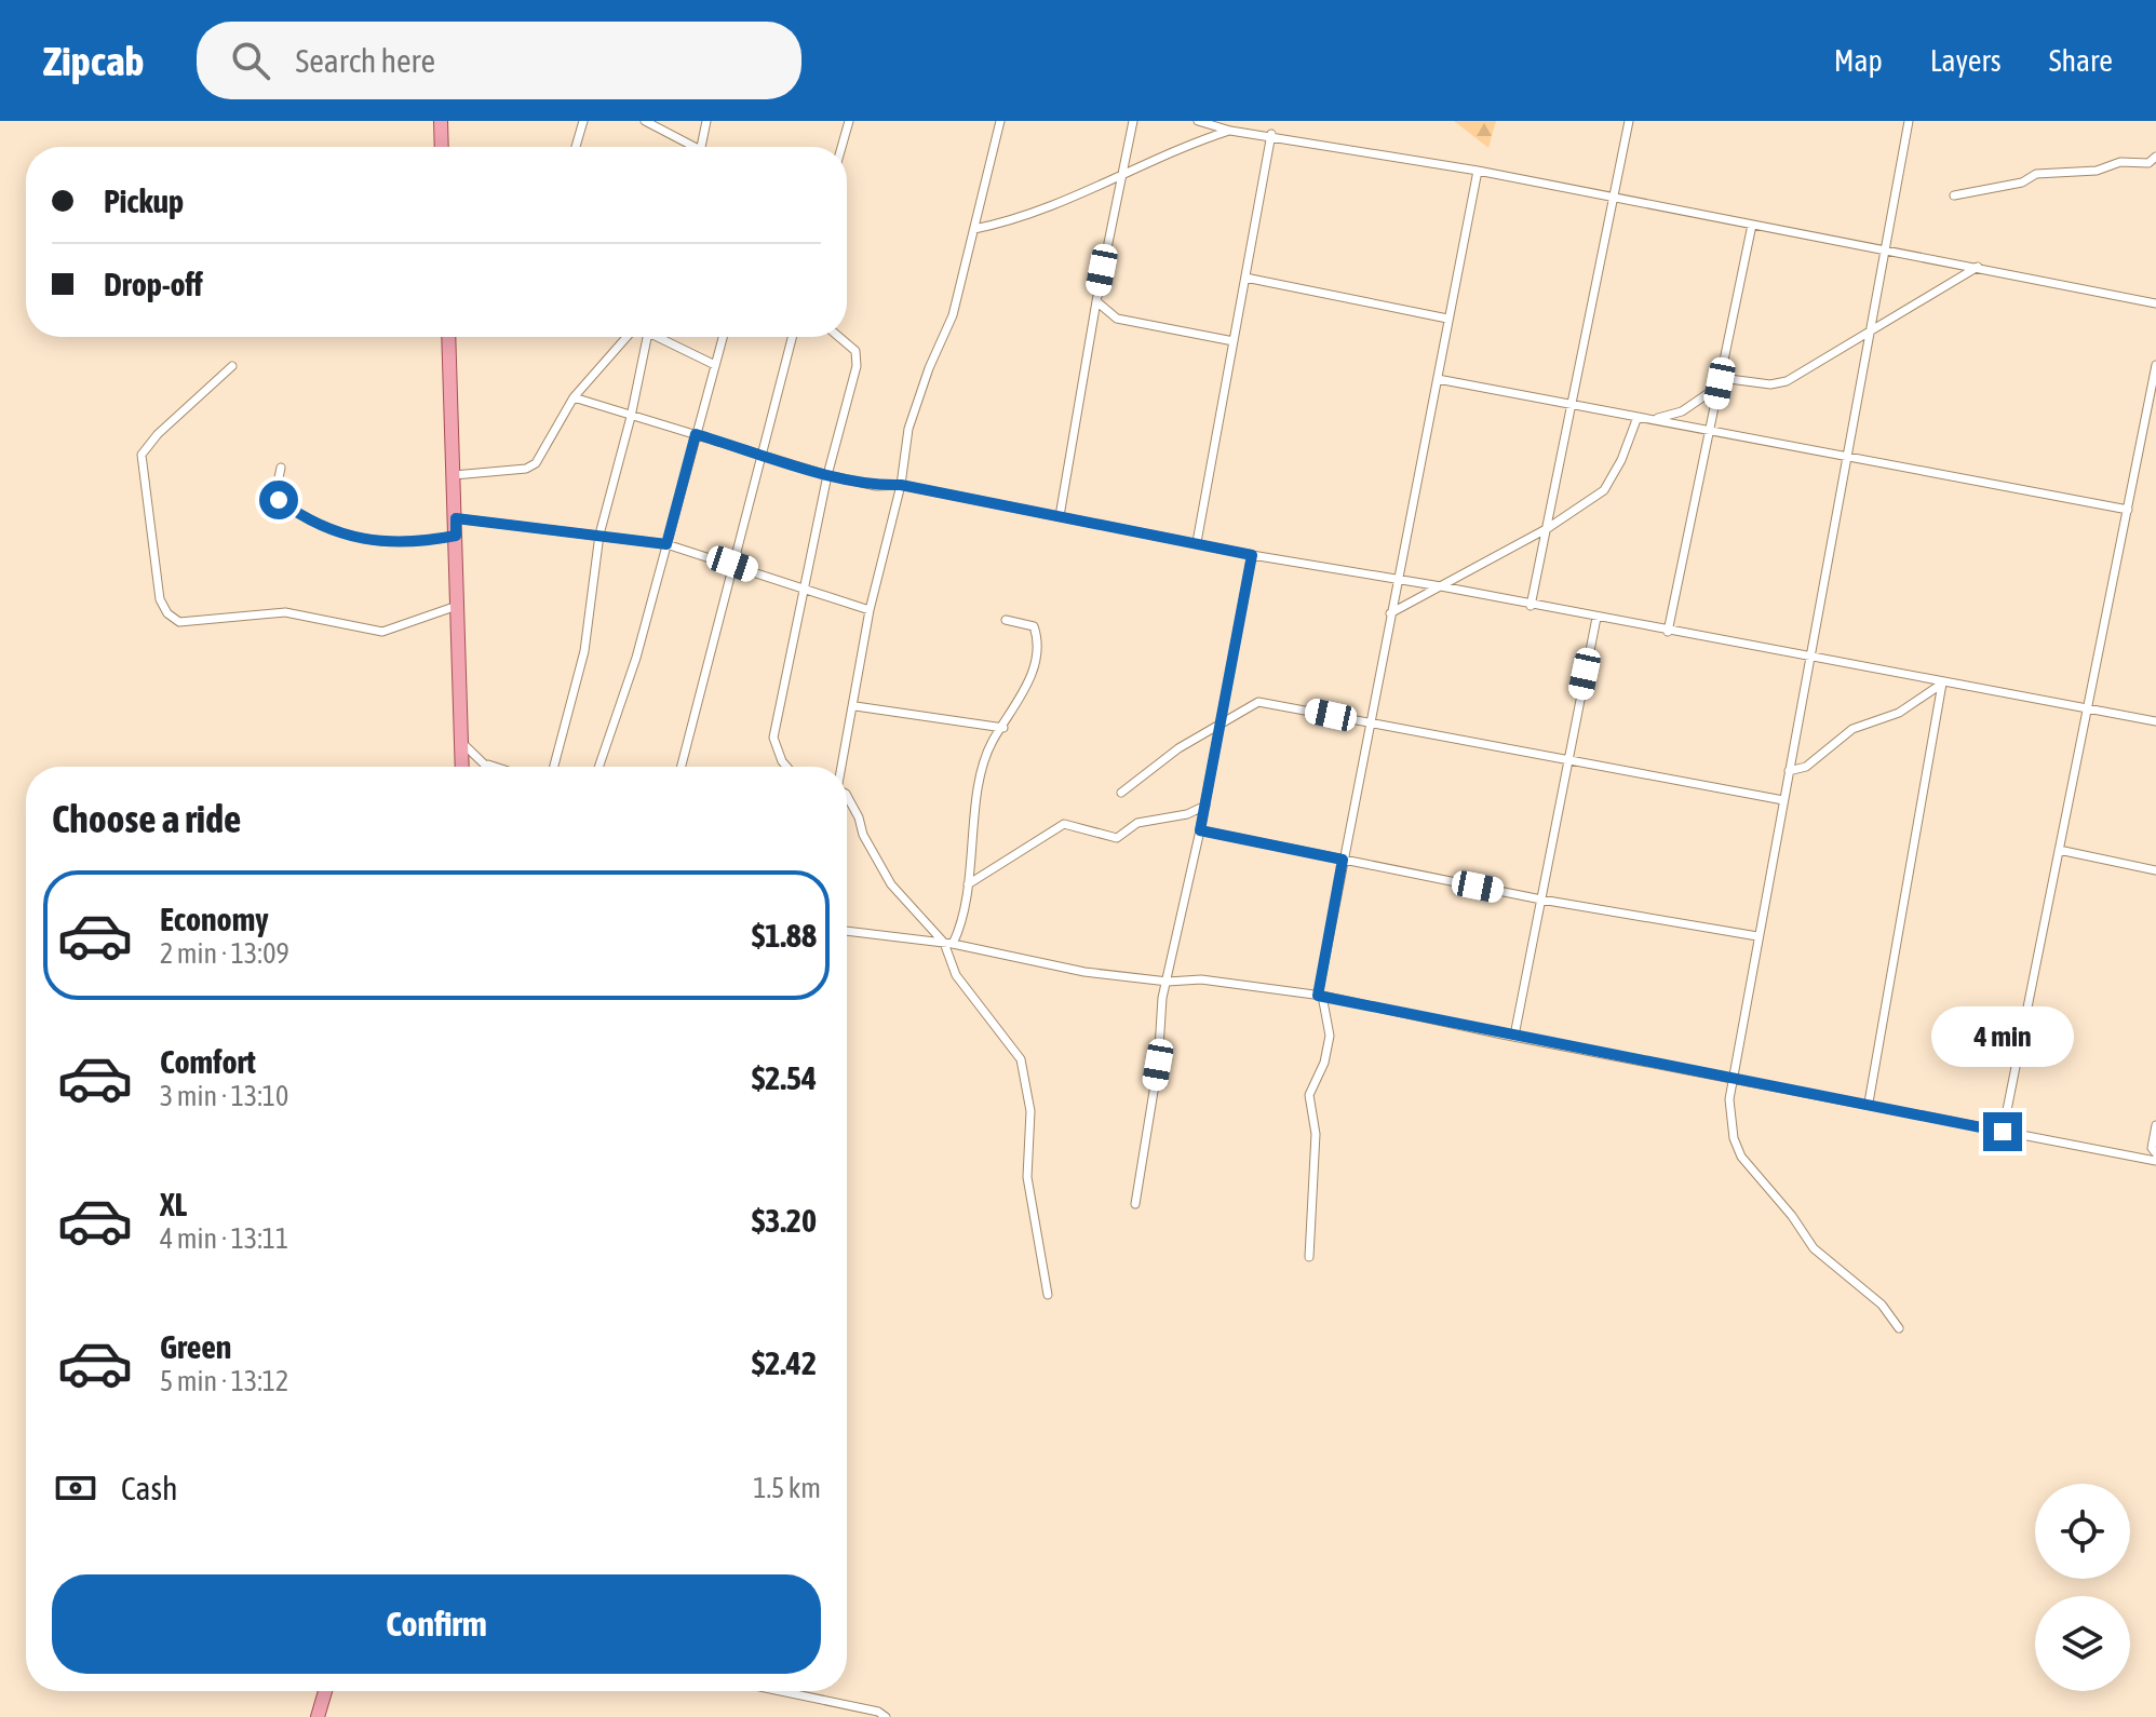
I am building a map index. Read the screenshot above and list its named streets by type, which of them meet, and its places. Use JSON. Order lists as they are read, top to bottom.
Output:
{
  "page": {
    "header": "Zipcab",
    "search": "Search here",
    "nav": ["Map", "Layers", "Share"],
    "banner": ["Pickup", "Drop-off"],
    "heading": "Choose a ride",
    "list": [
      {
        "name": "Economy",
        "note": "2 min · 13:09",
        "value": "$1.88"
      },
      {
        "name": "Comfort",
        "note": "3 min · 13:10",
        "value": "$2.54"
      },
      {
        "name": "XL",
        "note": "4 min · 13:11",
        "value": "$3.20"
      },
      {
        "name": "Green",
        "note": "5 min · 13:12",
        "value": "$2.42"
      }
    ],
    "bubble": "4 min",
    "pay": ["Cash", "1.5 km"],
    "buttons": "Confirm"
  }
}
